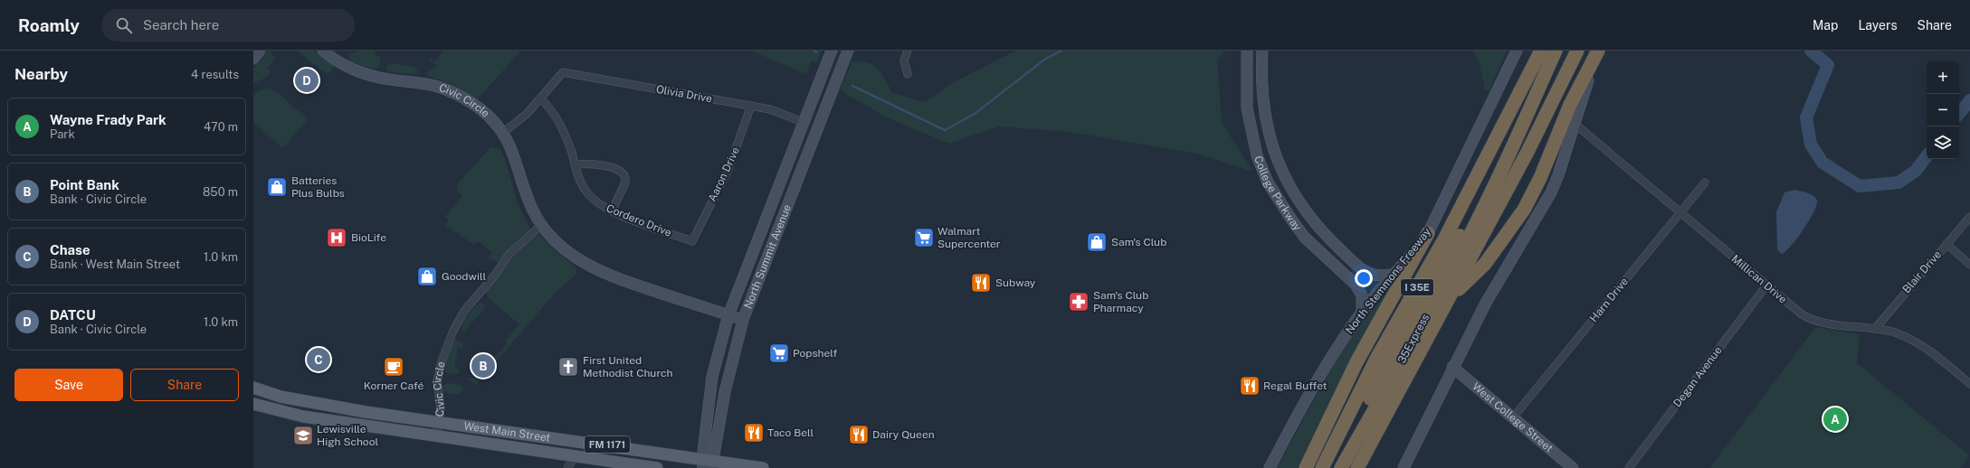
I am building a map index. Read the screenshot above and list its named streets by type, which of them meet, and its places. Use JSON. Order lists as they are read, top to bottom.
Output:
{
  "streets": {
    "highway": ["North Stemmons Freeway", "I 35E", "35Express"],
    "main road": [
      "Civic Circle",
      "College Parkway",
      "North Summit Avenue",
      "West College Street",
      "West Main Street",
      "FM 1171"
    ],
    "street": [
      "Olivia Drive",
      "Aaron Drive",
      "Cordero Drive",
      "Blair Drive",
      "Millican Drive",
      "Harn Drive",
      "Degan Avenue"
    ]
  },
  "crossings": [
    ["Olivia Drive", "Aaron Drive"],
    ["Olivia Drive", "Cordero Drive"],
    ["Olivia Drive", "North Summit Avenue"],
    ["Civic Circle", "North Summit Avenue"],
    ["Civic Circle", "West Main Street"],
    ["Aaron Drive", "Cordero Drive"],
    ["College Parkway", "North Stemmons Freeway"],
    ["North Summit Avenue", "West Main Street"],
    ["Blair Drive", "Millican Drive"],
    ["Millican Drive", "Harn Drive"],
    ["Millican Drive", "Degan Avenue"],
    ["Harn Drive", "West College Street"]
  ],
  "places": {
    "shop": ["Batteries Plus Bulbs", "Sam's Club", "Goodwill"],
    "hospital": ["BioLife"],
    "supermarket": ["Walmart Supercenter", "Popshelf"],
    "restaurant": [
      "Subway",
      "Regal Buffet",
      "Taco Bell",
      "Dairy Queen"
    ],
    "pharmacy": ["Sam's Club Pharmacy"],
    "cafe": ["Korner Café"],
    "church": ["First United Methodist Church"],
    "school or university": ["Lewisville High School"]
  },
  "page": {
    "header": "Roamly",
    "search": "Search here",
    "nav": ["Map", "Layers", "Share"],
    "heading": ["Nearby", "4 results"],
    "map_buttons": ["+", "−"],
    "pins": [
      "D",
      "C",
      "B",
      "A"
    ],
    "list": [
      {
        "mark": "A",
        "name": "Wayne Frady Park",
        "note": "Park",
        "value": "470 m"
      },
      {
        "mark": "B",
        "name": "Point Bank",
        "note": "Bank · Civic Circle",
        "value": "850 m"
      },
      {
        "mark": "C",
        "name": "Chase",
        "note": "Bank · West Main Street",
        "value": "1.0 km"
      },
      {
        "mark": "D",
        "name": "DATCU",
        "note": "Bank · Civic Circle",
        "value": "1.0 km"
      }
    ],
    "buttons": ["Save", "Share"]
  }
}
